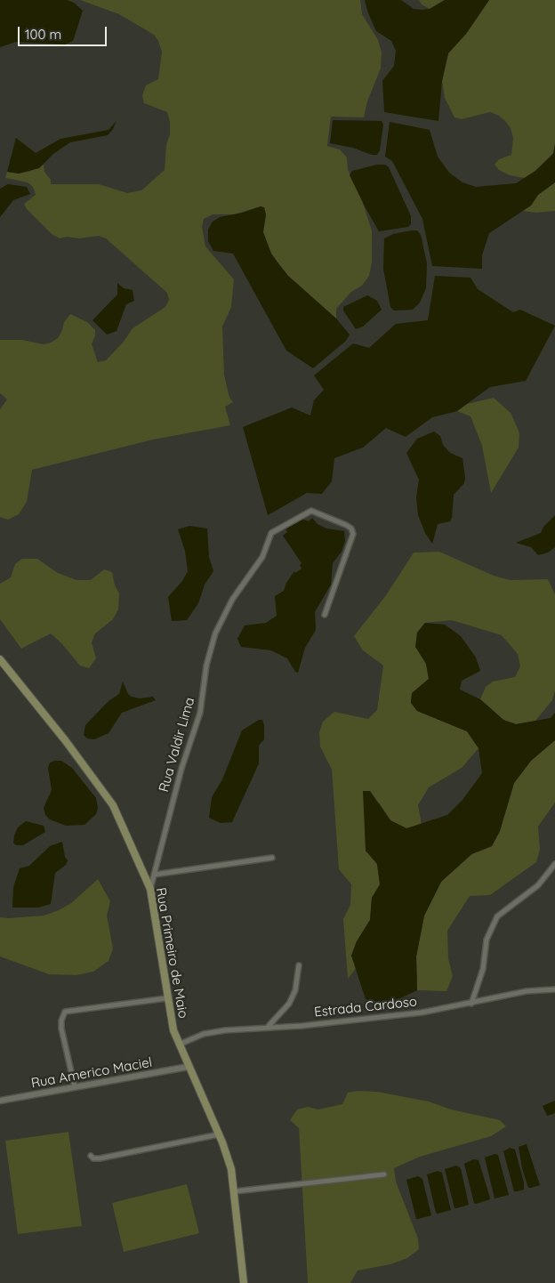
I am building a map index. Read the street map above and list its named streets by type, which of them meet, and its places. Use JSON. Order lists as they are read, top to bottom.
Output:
{
  "streets": {
    "main road": ["Rua Primeiro de Maio"],
    "street": ["Rua Valdir Lima", "Estrada Cardoso", "Rua Americo Maciel"]
  },
  "crossings": [
    ["Rua Valdir Lima", "Rua Primeiro de Maio"],
    ["Rua Primeiro de Maio", "Estrada Cardoso"],
    ["Rua Primeiro de Maio", "Rua Americo Maciel"]
  ],
  "scale_bar": "100 m"
}
